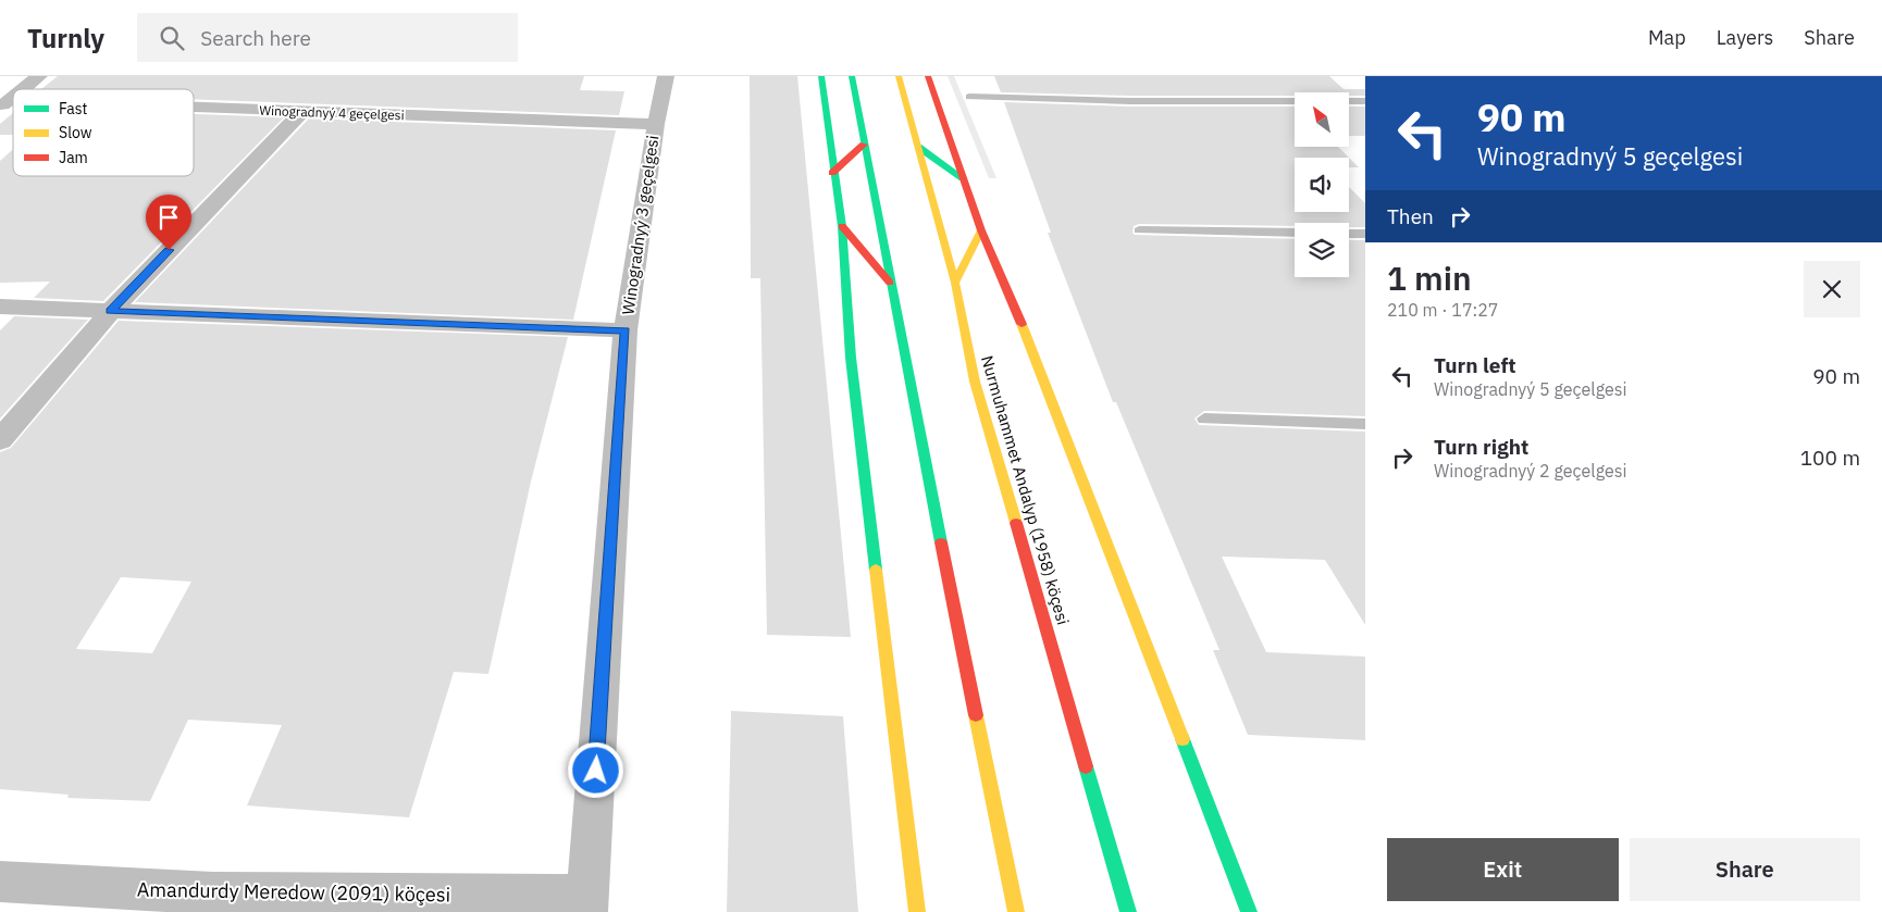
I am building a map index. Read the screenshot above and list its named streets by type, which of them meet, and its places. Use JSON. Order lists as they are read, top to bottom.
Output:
{
  "streets": {
    "main road": ["Nurmuhammet Andalyp (1958) köçesi"],
    "street": ["Winogradnyý 4 geçelgesi", "Winogradnyý 3 geçelgesi", "Amandurdy Meredow (2091) köçesi"]
  },
  "crossings": [
    ["Winogradnyý 4 geçelgesi", "Winogradnyý 3 geçelgesi"],
    ["Winogradnyý 3 geçelgesi", "Amandurdy Meredow (2091) köçesi"]
  ],
  "legend": ["Fast", "Slow", "Jam"],
  "north": "top left",
  "page": {
    "header": "Turnly",
    "search": "Search here",
    "nav": ["Map", "Layers", "Share"],
    "turn": ["90 m", "Winogradnyý 5 geçelgesi"],
    "then": "Then",
    "heading": ["1 min", "210 m · 17:27"],
    "list": [
      {
        "name": "Turn left",
        "note": "Winogradnyý 5 geçelgesi",
        "value": "90 m"
      },
      {
        "name": "Turn right",
        "note": "Winogradnyý 2 geçelgesi",
        "value": "100 m"
      }
    ],
    "buttons": ["Exit", "Share"]
  }
}
